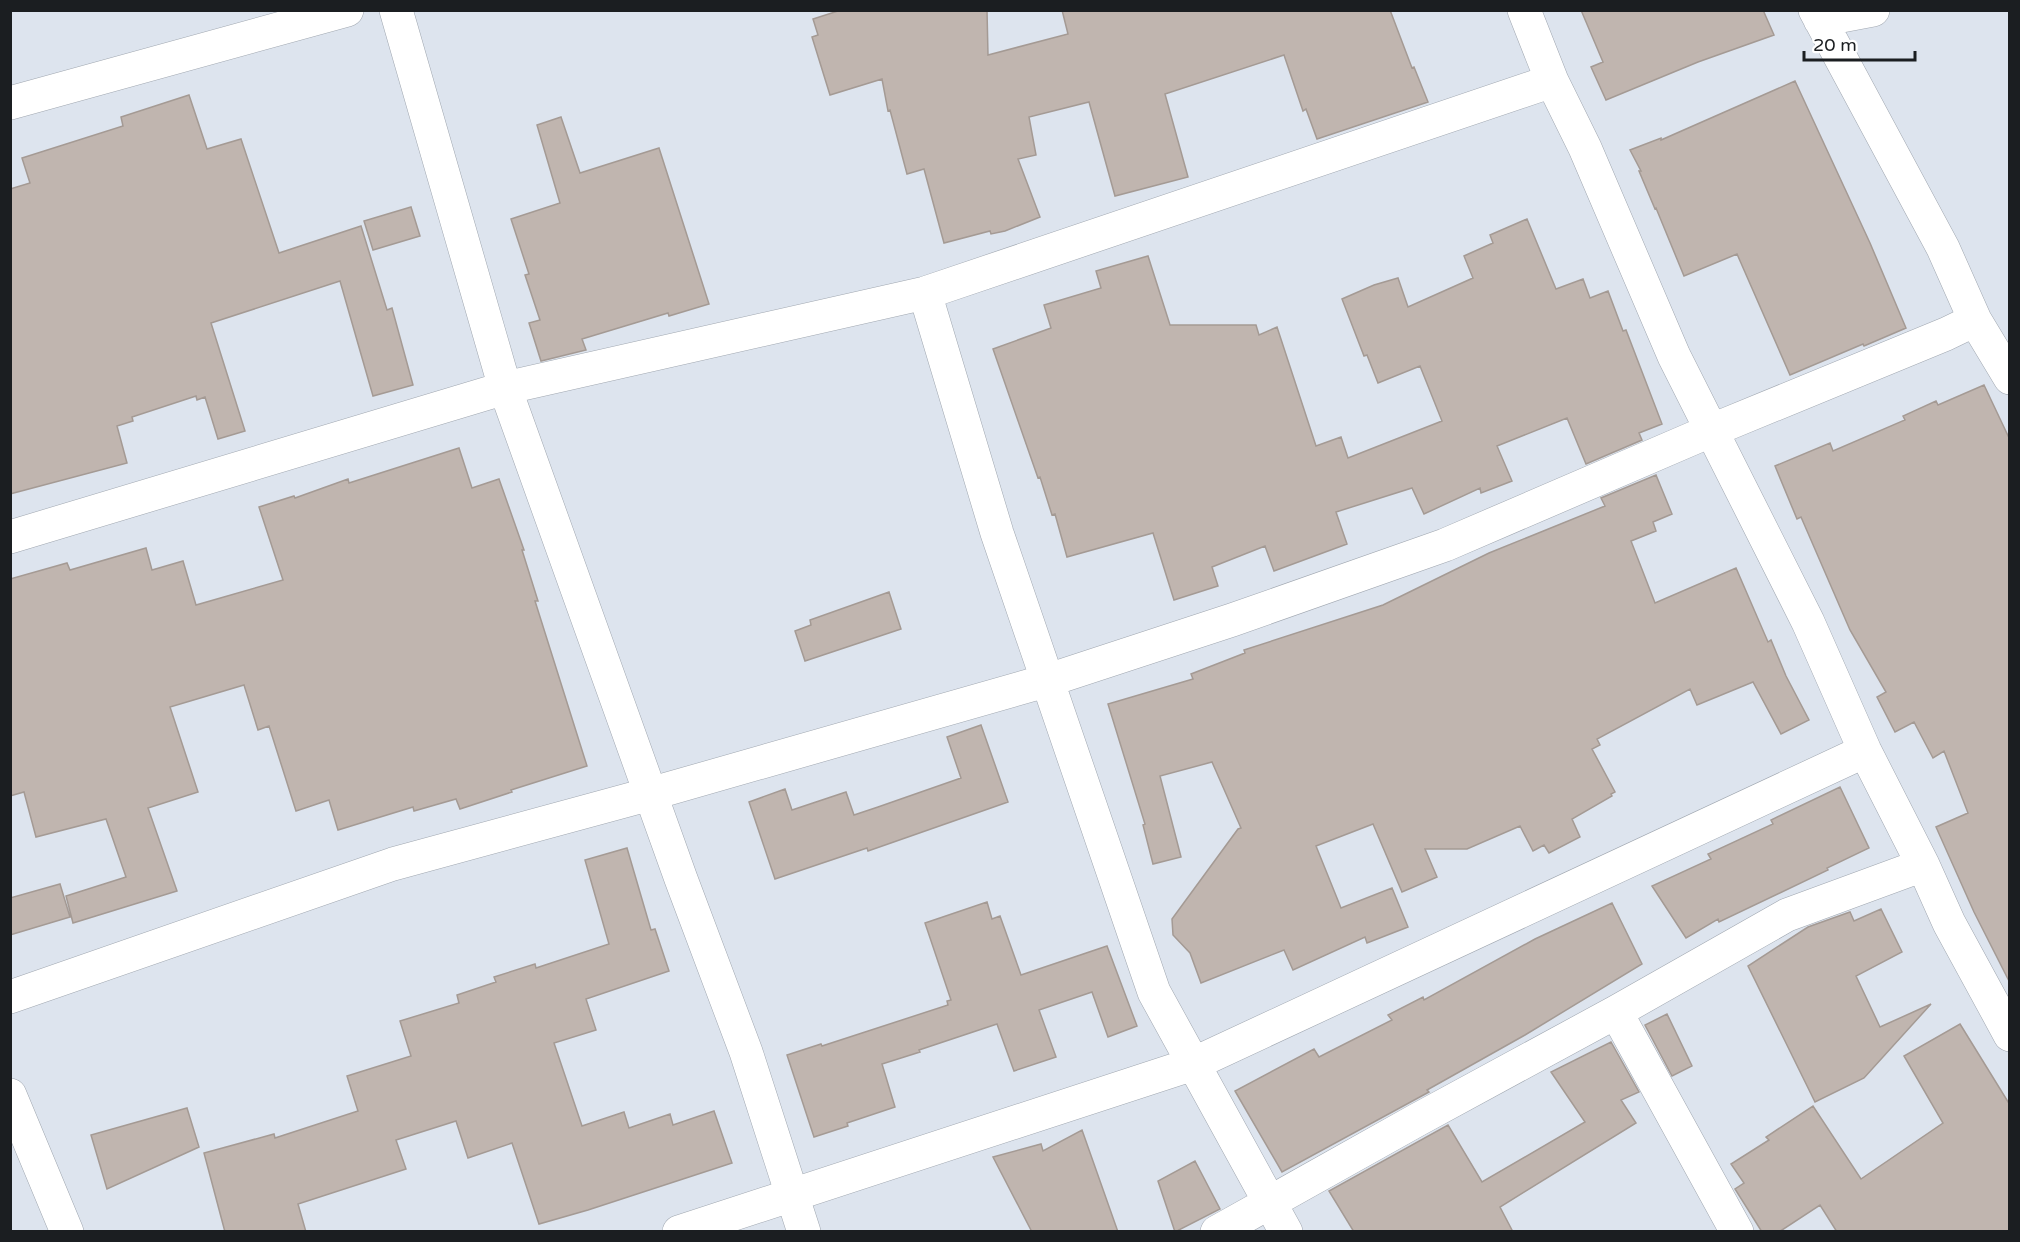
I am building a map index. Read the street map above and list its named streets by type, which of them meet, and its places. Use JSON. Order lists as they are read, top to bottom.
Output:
{
  "scale_bar": "20 m"
}
